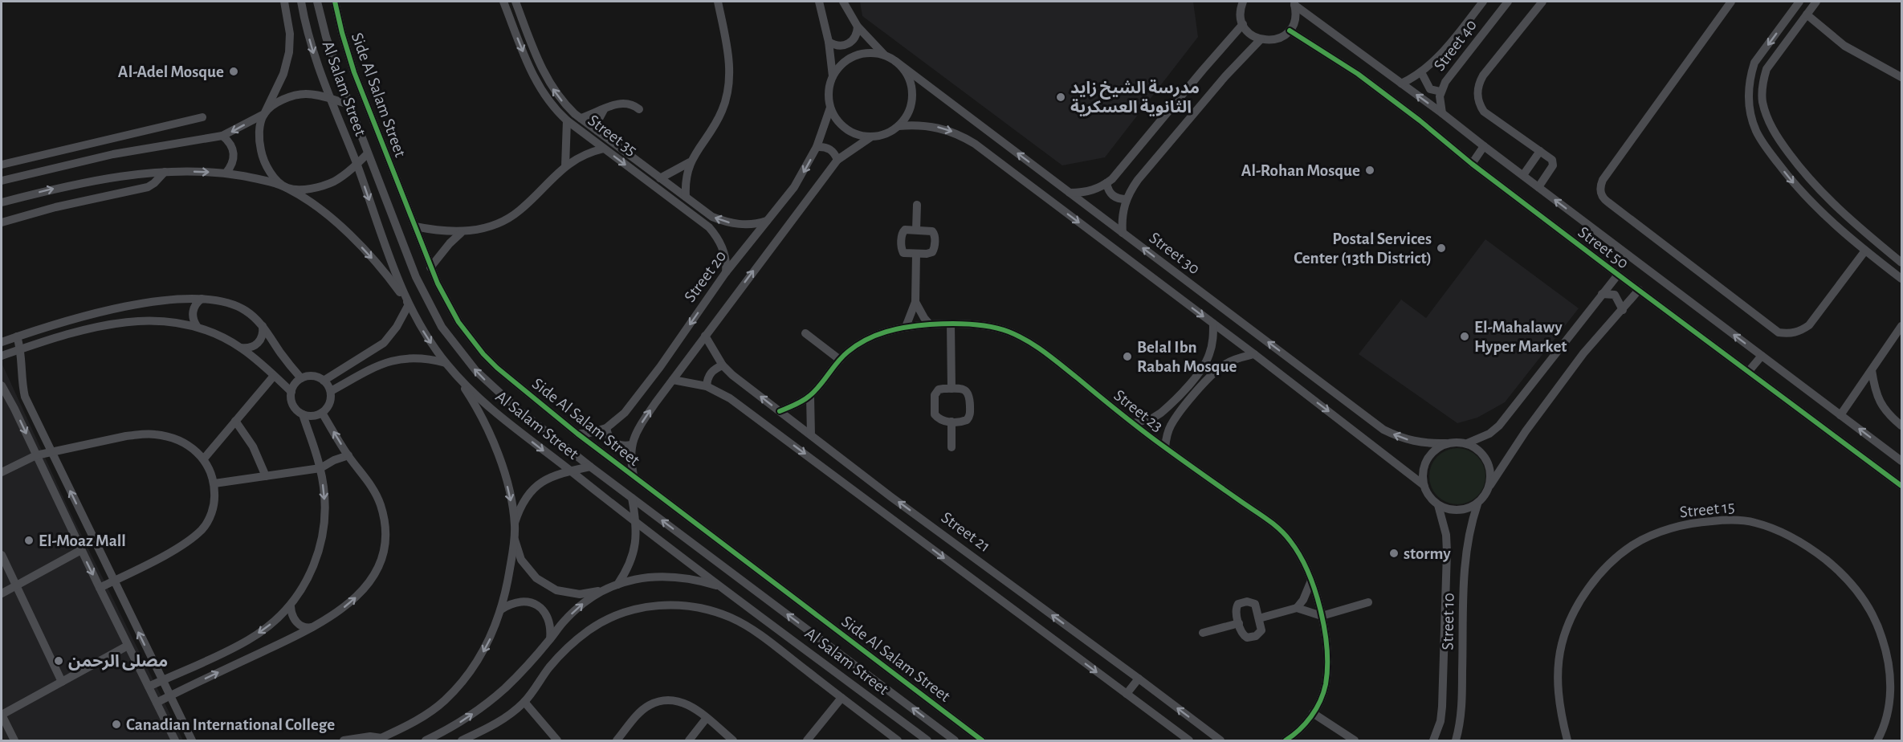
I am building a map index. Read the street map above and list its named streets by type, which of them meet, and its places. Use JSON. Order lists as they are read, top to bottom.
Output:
{
  "streets": {
    "street": [
      "Street 40",
      "Al Salam Street",
      "Side Al Salam Street",
      "Street 35",
      "Street 50",
      "Street 30",
      "Street 20",
      "Street 23",
      "Street 15",
      "Street 21",
      "Street 10"
    ]
  },
  "crossings": [
    ["Street 40", "Street 50"],
    ["Side Al Salam Street", "Street 20"],
    ["Street 35", "Street 20"],
    ["Street 30", "Street 20"],
    ["Street 30", "Street 10"],
    ["Street 20", "Street 21"],
    ["Street 23", "Street 21"]
  ],
  "places": [
    "Al-Adel Mosque",
    "مدرسة الشيخ زايد الثانوية العسكرية",
    "Al-Rohan Mosque",
    "Postal Services Center (13th District)",
    "El-Mahalawy Hyper Market",
    "Belal Ibn Rabah Mosque",
    "El-Moaz Mall",
    "stormy",
    "مصلى الرحمن",
    "Canadian International College"
  ]
}
